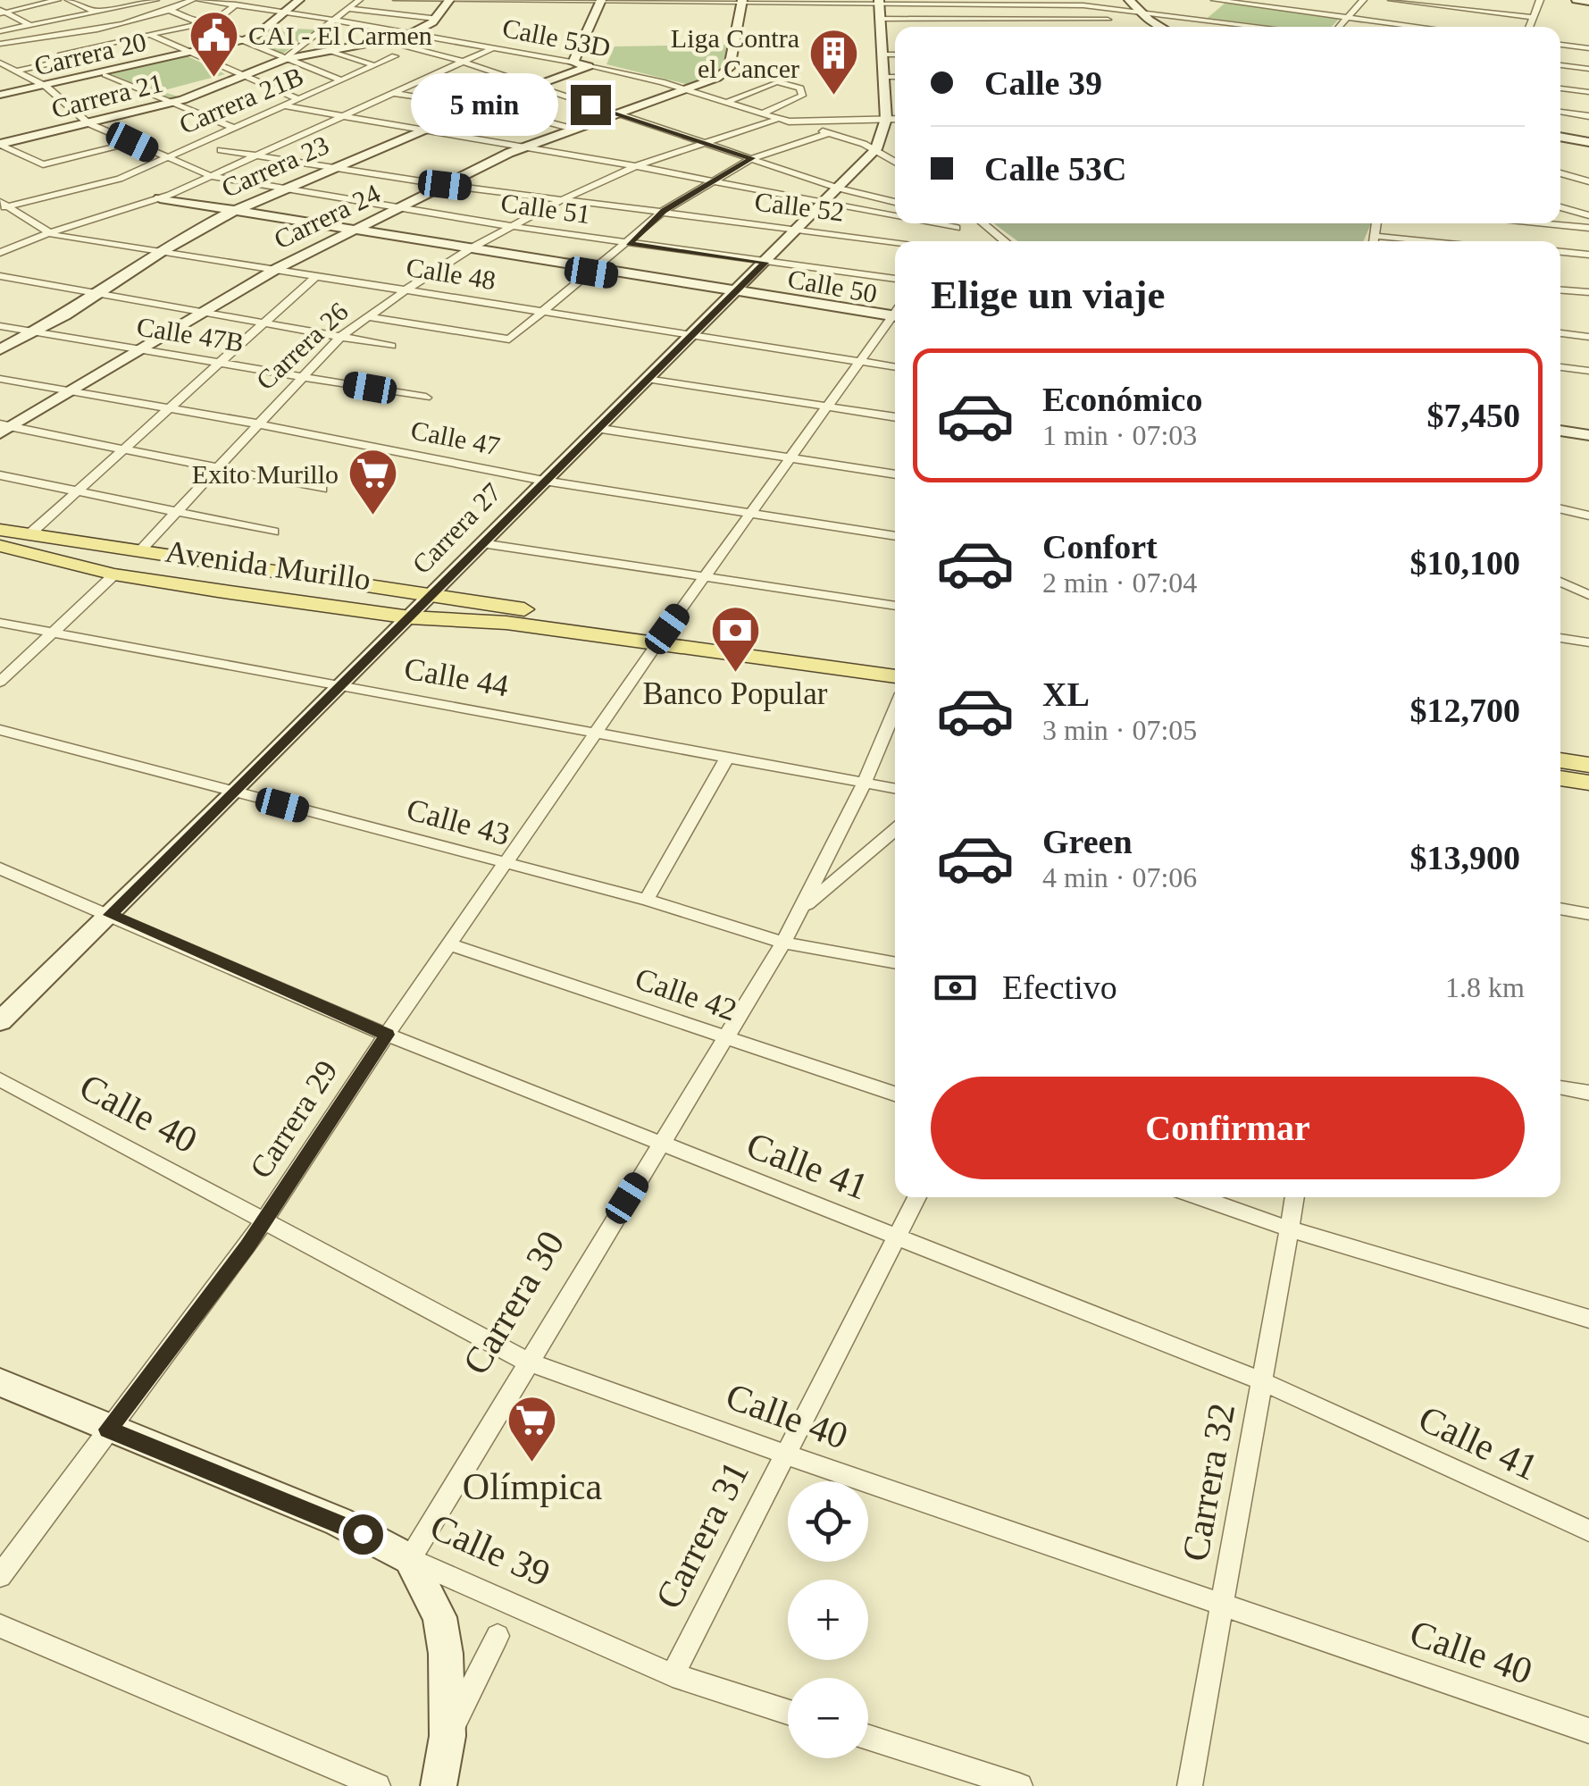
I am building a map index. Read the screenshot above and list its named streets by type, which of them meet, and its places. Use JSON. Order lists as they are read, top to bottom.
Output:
{
  "streets": {
    "main road": ["Avenida Murillo"],
    "street": [
      "Calle 53D",
      "Carrera 20",
      "Carrera 21",
      "Carrera 21B",
      "Carrera 23",
      "Calle 52",
      "Calle 51",
      "Carrera 24",
      "Calle 48",
      "Calle 50",
      "Calle 47B",
      "Carrera 26",
      "Calle 47",
      "Carrera 27",
      "Calle 44",
      "Calle 43",
      "Calle 42",
      "Calle 40",
      "Carrera 29",
      "Calle 41",
      "Carrera 30",
      "Carrera 32",
      "Carrera 31",
      "Calle 39"
    ]
  },
  "crossings": [
    ["Calle 53D", "Carrera 21"],
    ["Calle 53D", "Carrera 23"],
    ["Calle 53D", "Carrera 24"],
    ["Calle 53D", "Carrera 26"],
    ["Carrera 20", "Calle 51"],
    ["Carrera 21", "Calle 51"],
    ["Carrera 21B", "Calle 51"],
    ["Carrera 21B", "Calle 48"],
    ["Carrera 23", "Calle 52"],
    ["Carrera 23", "Calle 51"],
    ["Carrera 23", "Calle 48"],
    ["Carrera 23", "Calle 50"],
    ["Carrera 23", "Calle 47B"],
    ["Calle 52", "Carrera 24"],
    ["Calle 52", "Carrera 26"],
    ["Calle 52", "Carrera 27"],
    ["Calle 51", "Carrera 24"],
    ["Calle 51", "Carrera 26"],
    ["Calle 51", "Carrera 27"],
    ["Carrera 24", "Calle 48"],
    ["Carrera 24", "Calle 50"],
    ["Carrera 24", "Calle 47B"],
    ["Carrera 24", "Calle 47"],
    ["Calle 48", "Carrera 26"],
    ["Calle 48", "Carrera 27"],
    ["Calle 48", "Carrera 29"],
    ["Calle 50", "Carrera 26"],
    ["Calle 50", "Carrera 27"],
    ["Calle 47B", "Carrera 26"],
    ["Carrera 26", "Calle 47"],
    ["Carrera 26", "Avenida Murillo"],
    ["Calle 47", "Carrera 27"],
    ["Calle 47", "Carrera 29"],
    ["Carrera 27", "Avenida Murillo"],
    ["Carrera 27", "Calle 44"],
    ["Carrera 27", "Calle 43"],
    ["Carrera 27", "Calle 41"],
    ["Avenida Murillo", "Carrera 29"],
    ["Calle 44", "Carrera 29"],
    ["Calle 44", "Carrera 30"],
    ["Calle 43", "Carrera 29"],
    ["Calle 43", "Carrera 30"],
    ["Calle 42", "Carrera 29"],
    ["Calle 42", "Carrera 30"],
    ["Calle 40", "Carrera 29"],
    ["Calle 40", "Carrera 30"],
    ["Calle 40", "Carrera 32"],
    ["Calle 40", "Carrera 31"],
    ["Carrera 29", "Calle 41"],
    ["Carrera 29", "Calle 39"],
    ["Calle 41", "Carrera 30"],
    ["Calle 41", "Carrera 32"],
    ["Calle 41", "Carrera 31"],
    ["Carrera 30", "Calle 39"],
    ["Carrera 31", "Calle 39"]
  ],
  "places": {
    "public building": ["CAI - El Carmen"],
    "building": ["Liga Contra el Cancer"],
    "supermarket": ["Exito Murillo", "Olímpica"],
    "bank": ["Banco Popular"]
  },
  "page": {
    "banner": ["Calle 39", "Calle 53C"],
    "bubble": "5 min",
    "heading": "Elige un viaje",
    "list": [
      {
        "name": "Económico",
        "note": "1 min · 07:03",
        "value": "$7,450"
      },
      {
        "name": "Confort",
        "note": "2 min · 07:04",
        "value": "$10,100"
      },
      {
        "name": "XL",
        "note": "3 min · 07:05",
        "value": "$12,700"
      },
      {
        "name": "Green",
        "note": "4 min · 07:06",
        "value": "$13,900"
      }
    ],
    "pay": ["Efectivo", "1.8 km"],
    "buttons": "Confirmar",
    "map_buttons": ["+", "−"]
  }
}
